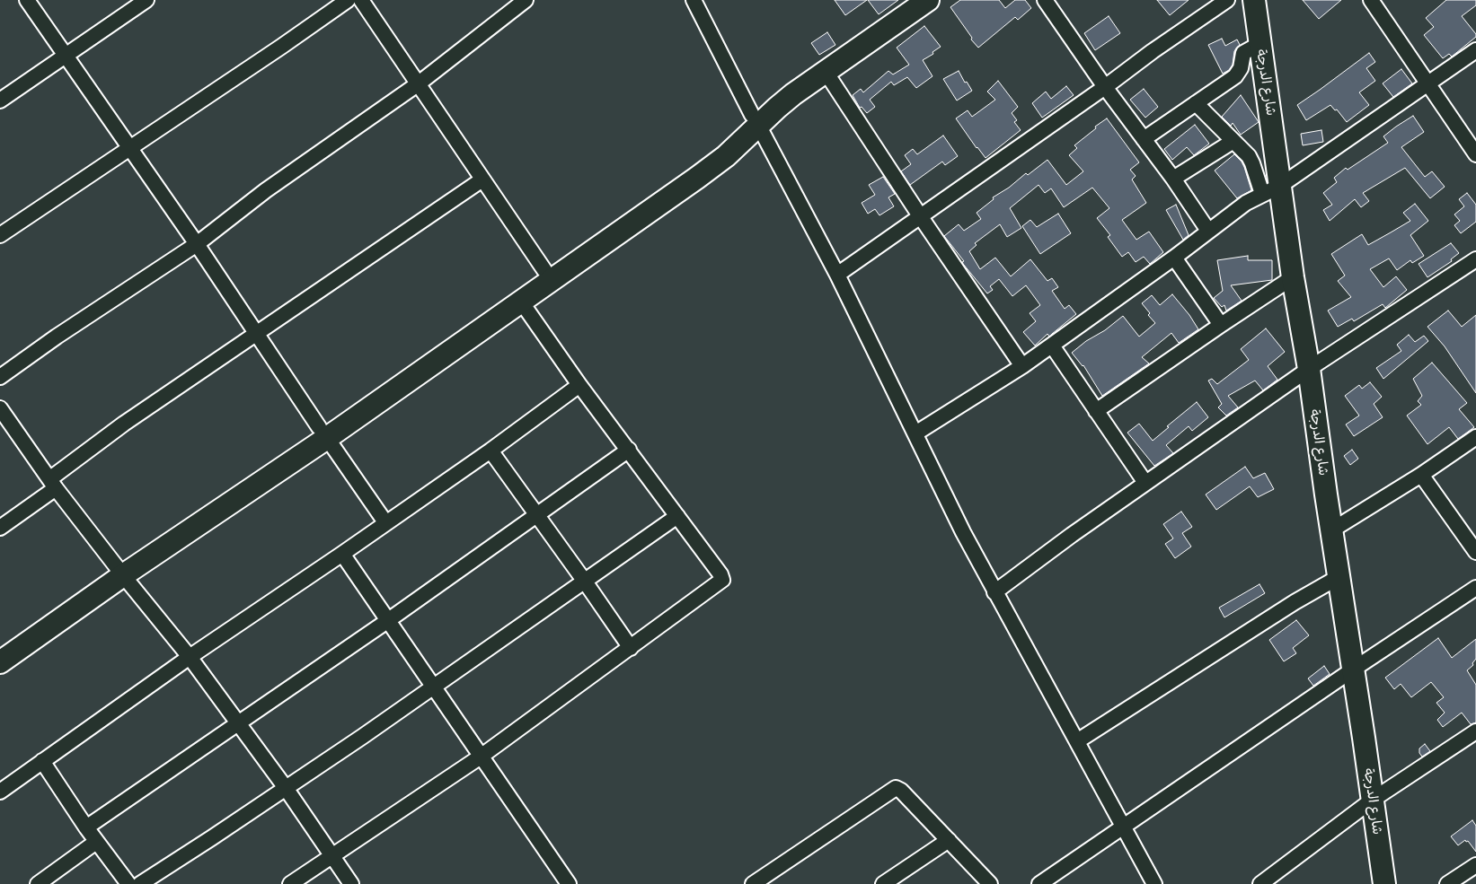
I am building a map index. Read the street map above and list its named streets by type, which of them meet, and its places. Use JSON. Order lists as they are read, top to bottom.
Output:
{
  "streets": {
    "street": ["شارع الدرجة"]
  }
}
